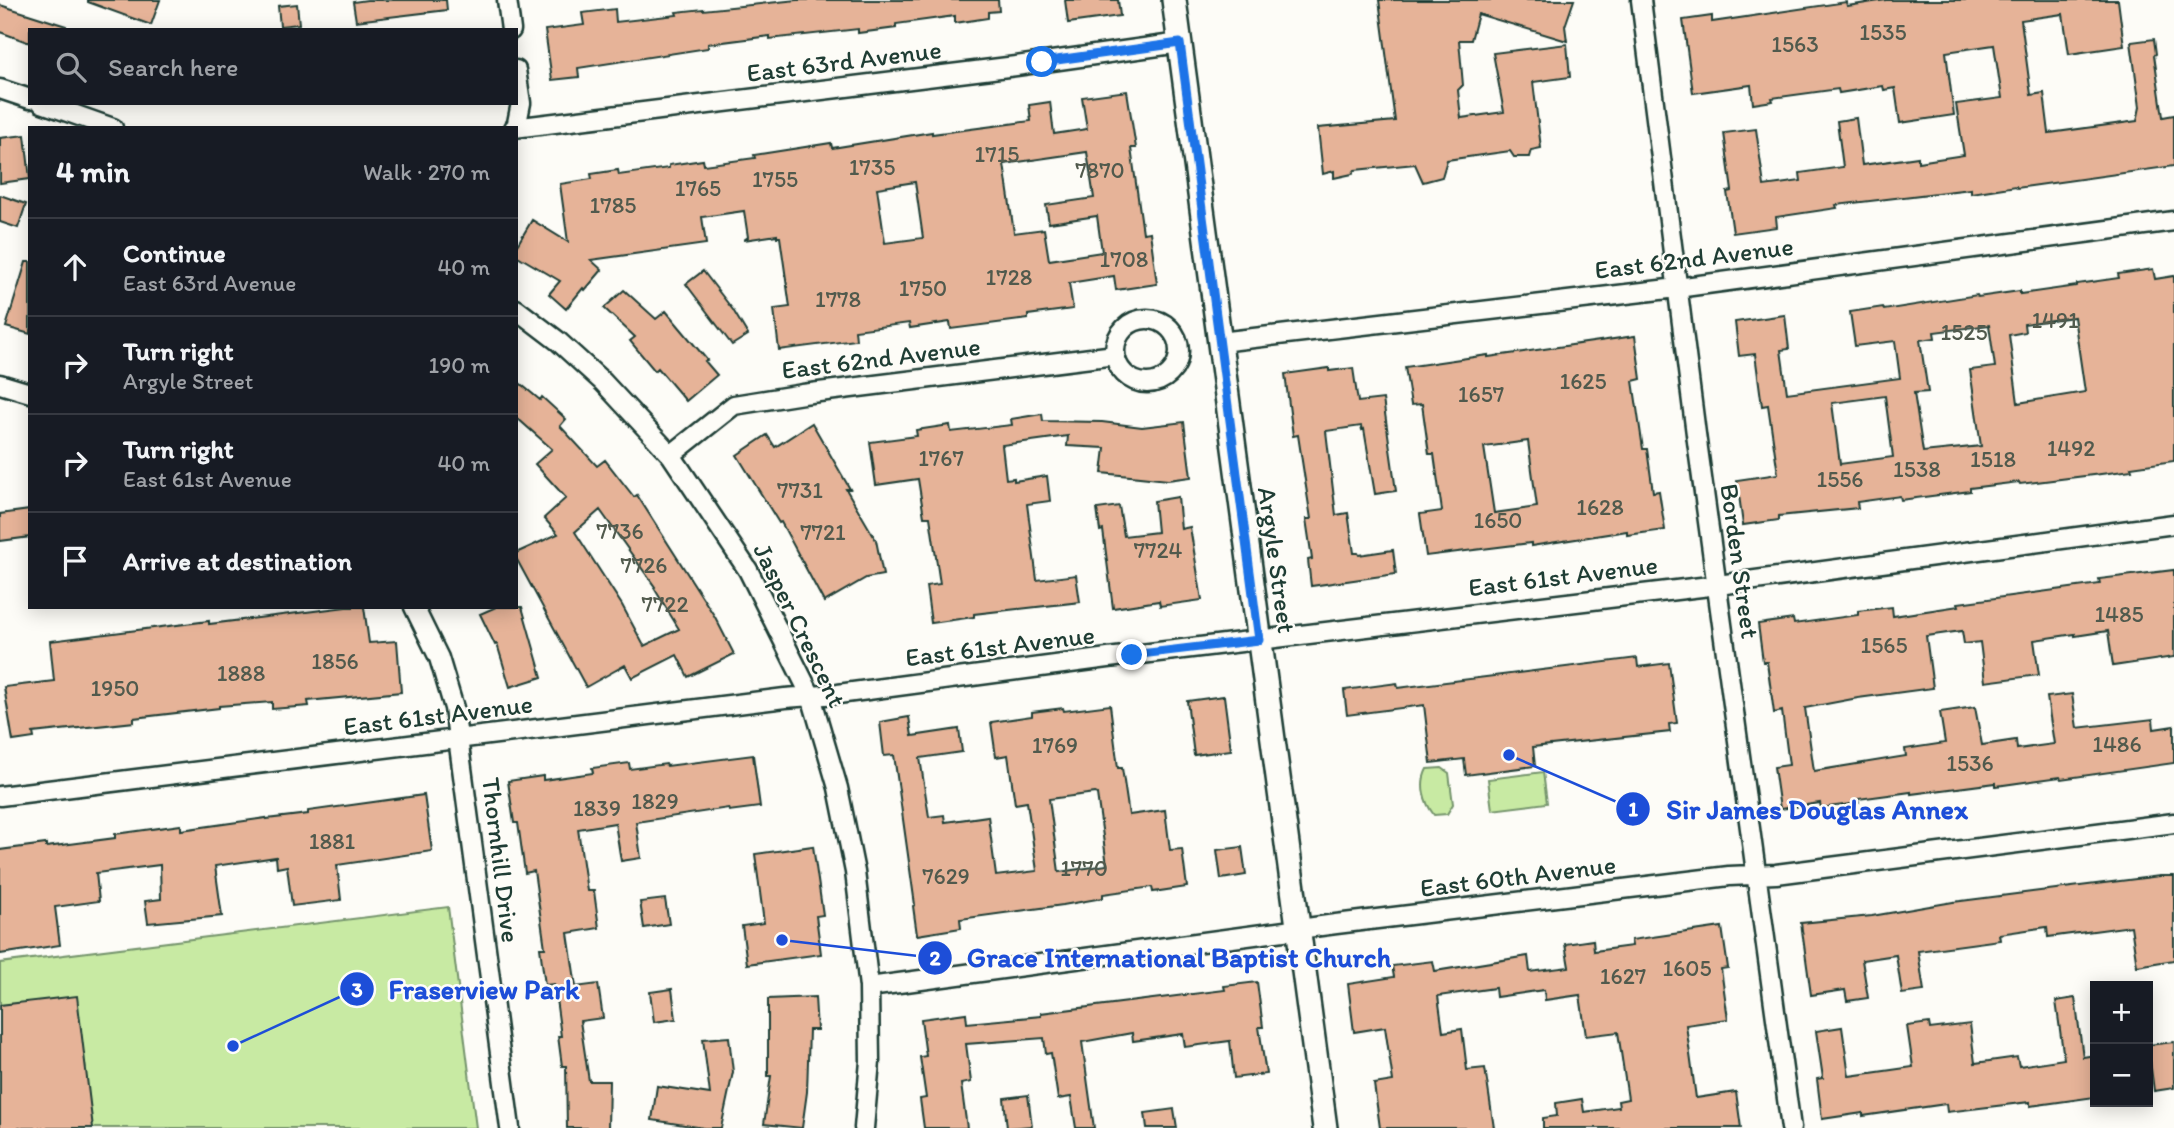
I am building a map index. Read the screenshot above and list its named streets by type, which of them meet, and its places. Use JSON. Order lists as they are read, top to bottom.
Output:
{
  "streets": {
    "street": [
      "East 63rd Avenue",
      "East 62nd Avenue",
      "Argyle Street",
      "Borden Street",
      "East 61st Avenue",
      "Jasper Crescent",
      "Thornhill Drive",
      "East 60th Avenue"
    ]
  },
  "crossings": [
    ["East 63rd Avenue", "Argyle Street"],
    ["East 62nd Avenue", "Argyle Street"],
    ["East 62nd Avenue", "Borden Street"],
    ["East 62nd Avenue", "Jasper Crescent"],
    ["Argyle Street", "East 61st Avenue"],
    ["Argyle Street", "East 60th Avenue"],
    ["Borden Street", "East 61st Avenue"],
    ["Borden Street", "East 60th Avenue"],
    ["East 61st Avenue", "Jasper Crescent"],
    ["East 61st Avenue", "Thornhill Drive"],
    ["Jasper Crescent", "East 60th Avenue"]
  ],
  "places": ["Sir James Douglas Annex", "Grace International Baptist Church", "Fraserview Park"],
  "house_numbers": [
    "1535",
    "1563",
    "1715",
    "1735",
    "7870",
    "1755",
    "1765",
    "1785",
    "1708",
    "1728",
    "1750",
    "1778",
    "1491",
    "1525",
    "1625",
    "1657",
    "1492",
    "1767",
    "1518",
    "1538",
    "1556",
    "7731",
    "1628",
    "1650",
    "7736",
    "7721",
    "7724",
    "7726",
    "7722",
    "1485",
    "1565",
    "1856",
    "1888",
    "1950",
    "1486",
    "1769",
    "1536",
    "1829",
    "1839",
    "1881",
    "1770",
    "7629",
    "1605",
    "1627"
  ],
  "page": {
    "search": "Search here",
    "heading": ["4 min", "Walk · 270 m"],
    "list": [
      ["Continue", "East 63rd Avenue", "40 m"],
      ["Turn right", "Argyle Street", "190 m"],
      ["Turn right", "East 61st Avenue", "40 m"],
      "Arrive at destination"
    ],
    "map_buttons": ["+", "−"]
  }
}
